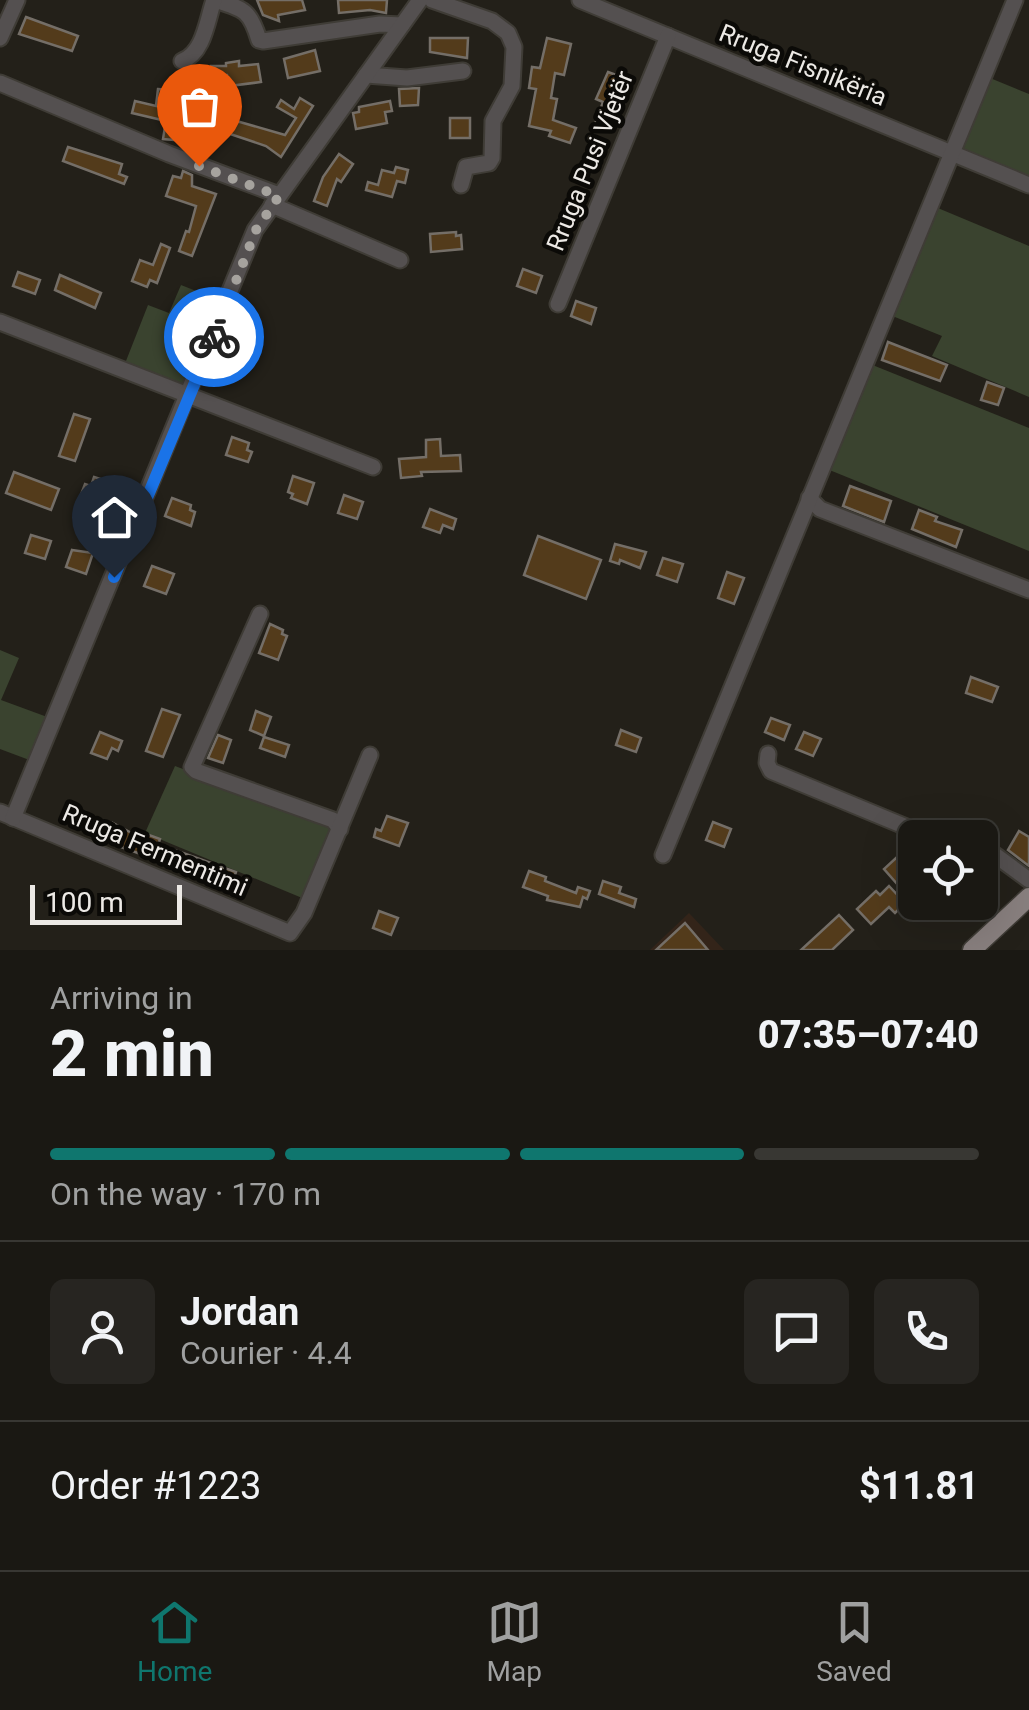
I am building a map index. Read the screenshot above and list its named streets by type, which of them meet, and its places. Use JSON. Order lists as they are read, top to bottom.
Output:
{
  "streets": {
    "street": ["Rruga Fisnikëria", "Rruga Pusi Vjetër", "Rruga Fermentimi"]
  },
  "crossings": [
    ["Rruga Fisnikëria", "Rruga Pusi Vjetër"]
  ],
  "scale_bar": "100 m",
  "page": {
    "scale": "100 m",
    "heading": ["2 min", "Arriving in", "07:35–07:40"],
    "panel": [
      "Jordan",
      "Courier · 4.4",
      "Order #1223",
      "$11.81"
    ],
    "bar": "On the way · 170 m",
    "tabs": ["Home", "Map", "Saved"]
  }
}
